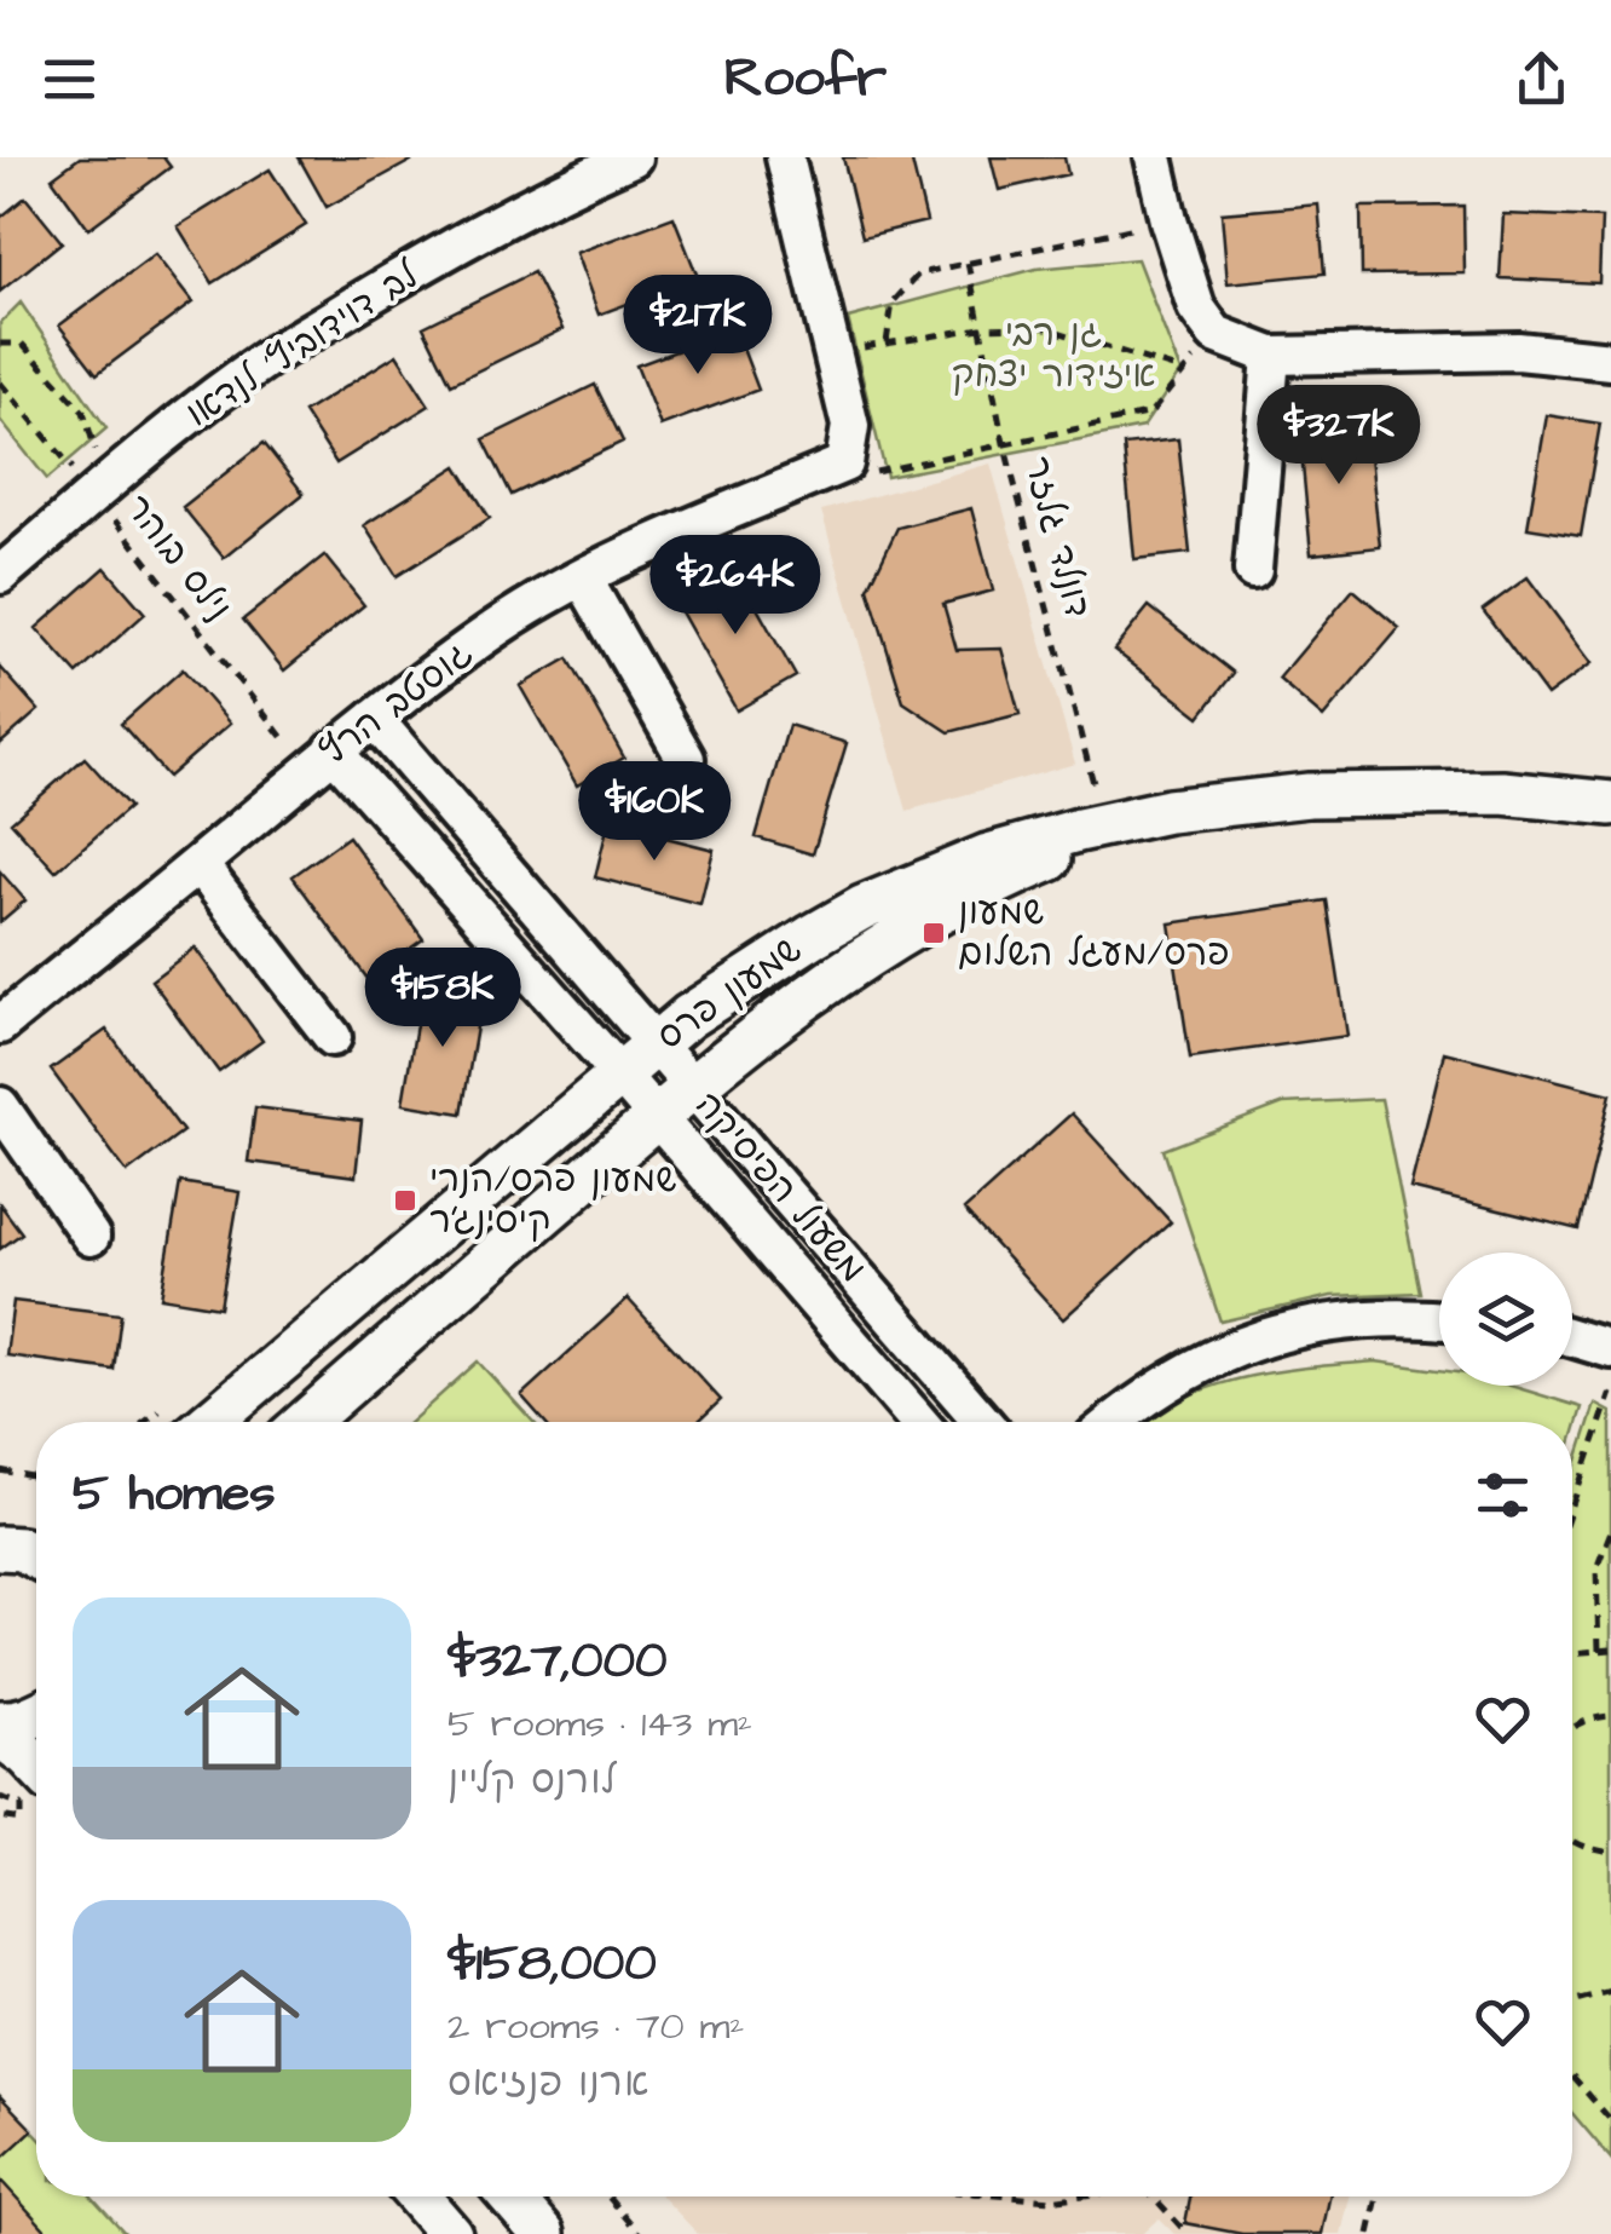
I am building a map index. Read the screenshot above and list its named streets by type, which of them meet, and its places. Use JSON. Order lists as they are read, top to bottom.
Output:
{
  "streets": {
    "street": [
      "לב דוידוביץ' לנדאו",
      "גוסטב הרץ",
      "שמעון פרס",
      "משעול הפיסיקה"
    ],
    "path": ["דונלד גלזר", "נילס בוהר"]
  },
  "crossings": [
    ["לב דוידוביץ' לנדאו", "נילס בוהר"],
    ["דונלד גלזר", "שמעון פרס"],
    ["נילס בוהר", "גוסטב הרץ"],
    ["נילס בוהר", "משעול הפיסיקה"],
    ["גוסטב הרץ", "משעול הפיסיקה"],
    ["שמעון פרס", "משעול הפיסיקה"]
  ],
  "parks": ["גן רבי איזידור יצחק"],
  "places": {
    "transit": ["שמעון פרס/מעגל השלום", "שמעון פרס/הנרי קיסינג׳ר"]
  },
  "page": {
    "header": "Roofr",
    "price": [
      "$217K",
      "$327K",
      "$264K",
      "$160K",
      "$158K"
    ],
    "heading": "5 homes",
    "list": [
      {
        "name": "$327,000",
        "note": "5 rooms · 143 m² · לורנס קליין"
      },
      {
        "name": "$158,000",
        "note": "2 rooms · 70 m² · ארנו פנזיאס"
      }
    ]
  }
}
